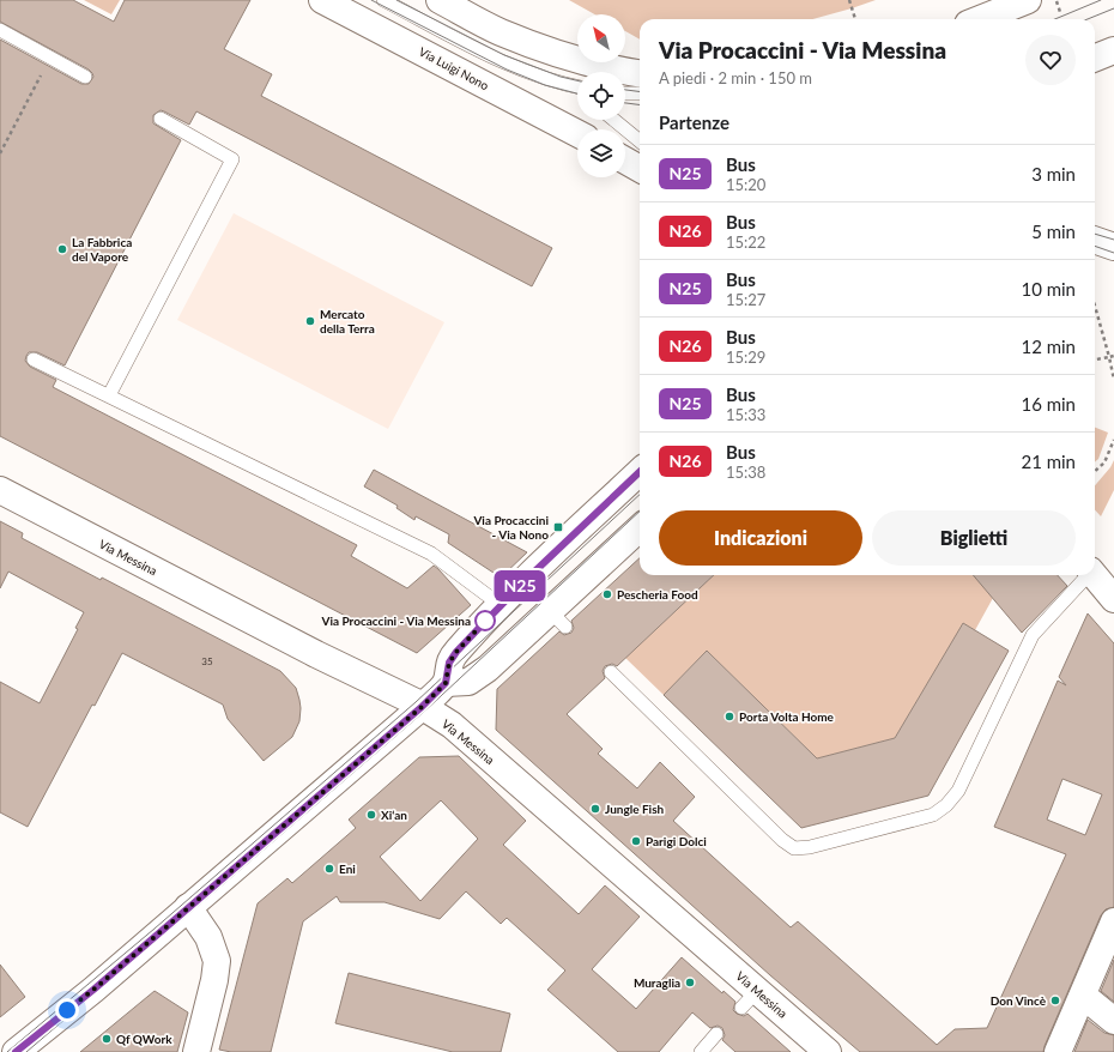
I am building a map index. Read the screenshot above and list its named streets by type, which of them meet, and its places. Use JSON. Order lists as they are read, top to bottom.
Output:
{
  "streets": {
    "street": ["Via Luigi Nono", "Via Messina"]
  },
  "places": {
    "other": [
      "La Fabbrica del Vapore",
      "Mercato della Terra",
      "Pescheria Food",
      "Via Procaccini - Via Messina",
      "Porta Volta Home",
      "Jungle Fish",
      "Xi‘an",
      "Parigi Dolci",
      "Eni",
      "Muraglia",
      "Don Vincè",
      "Qf QWork"
    ],
    "transit": ["Via Procaccini - Via Nono"]
  },
  "lines": ["bus line N25"],
  "house_numbers": ["35"],
  "north": "top left",
  "page": {
    "on_map": "N25",
    "heading": [
      ["Via Procaccini - Via Messina", "A piedi · 2 min · 150 m"],
      "Partenze"
    ],
    "list": [
      {
        "mark": "N25",
        "name": "Bus",
        "note": "15:20",
        "value": "3 min"
      },
      {
        "mark": "N26",
        "name": "Bus",
        "note": "15:22",
        "value": "5 min"
      },
      {
        "mark": "N25",
        "name": "Bus",
        "note": "15:27",
        "value": "10 min"
      },
      {
        "mark": "N26",
        "name": "Bus",
        "note": "15:29",
        "value": "12 min"
      },
      {
        "mark": "N25",
        "name": "Bus",
        "note": "15:33",
        "value": "16 min"
      },
      {
        "mark": "N26",
        "name": "Bus",
        "note": "15:38",
        "value": "21 min"
      }
    ],
    "buttons": ["Indicazioni", "Biglietti"]
  }
}
